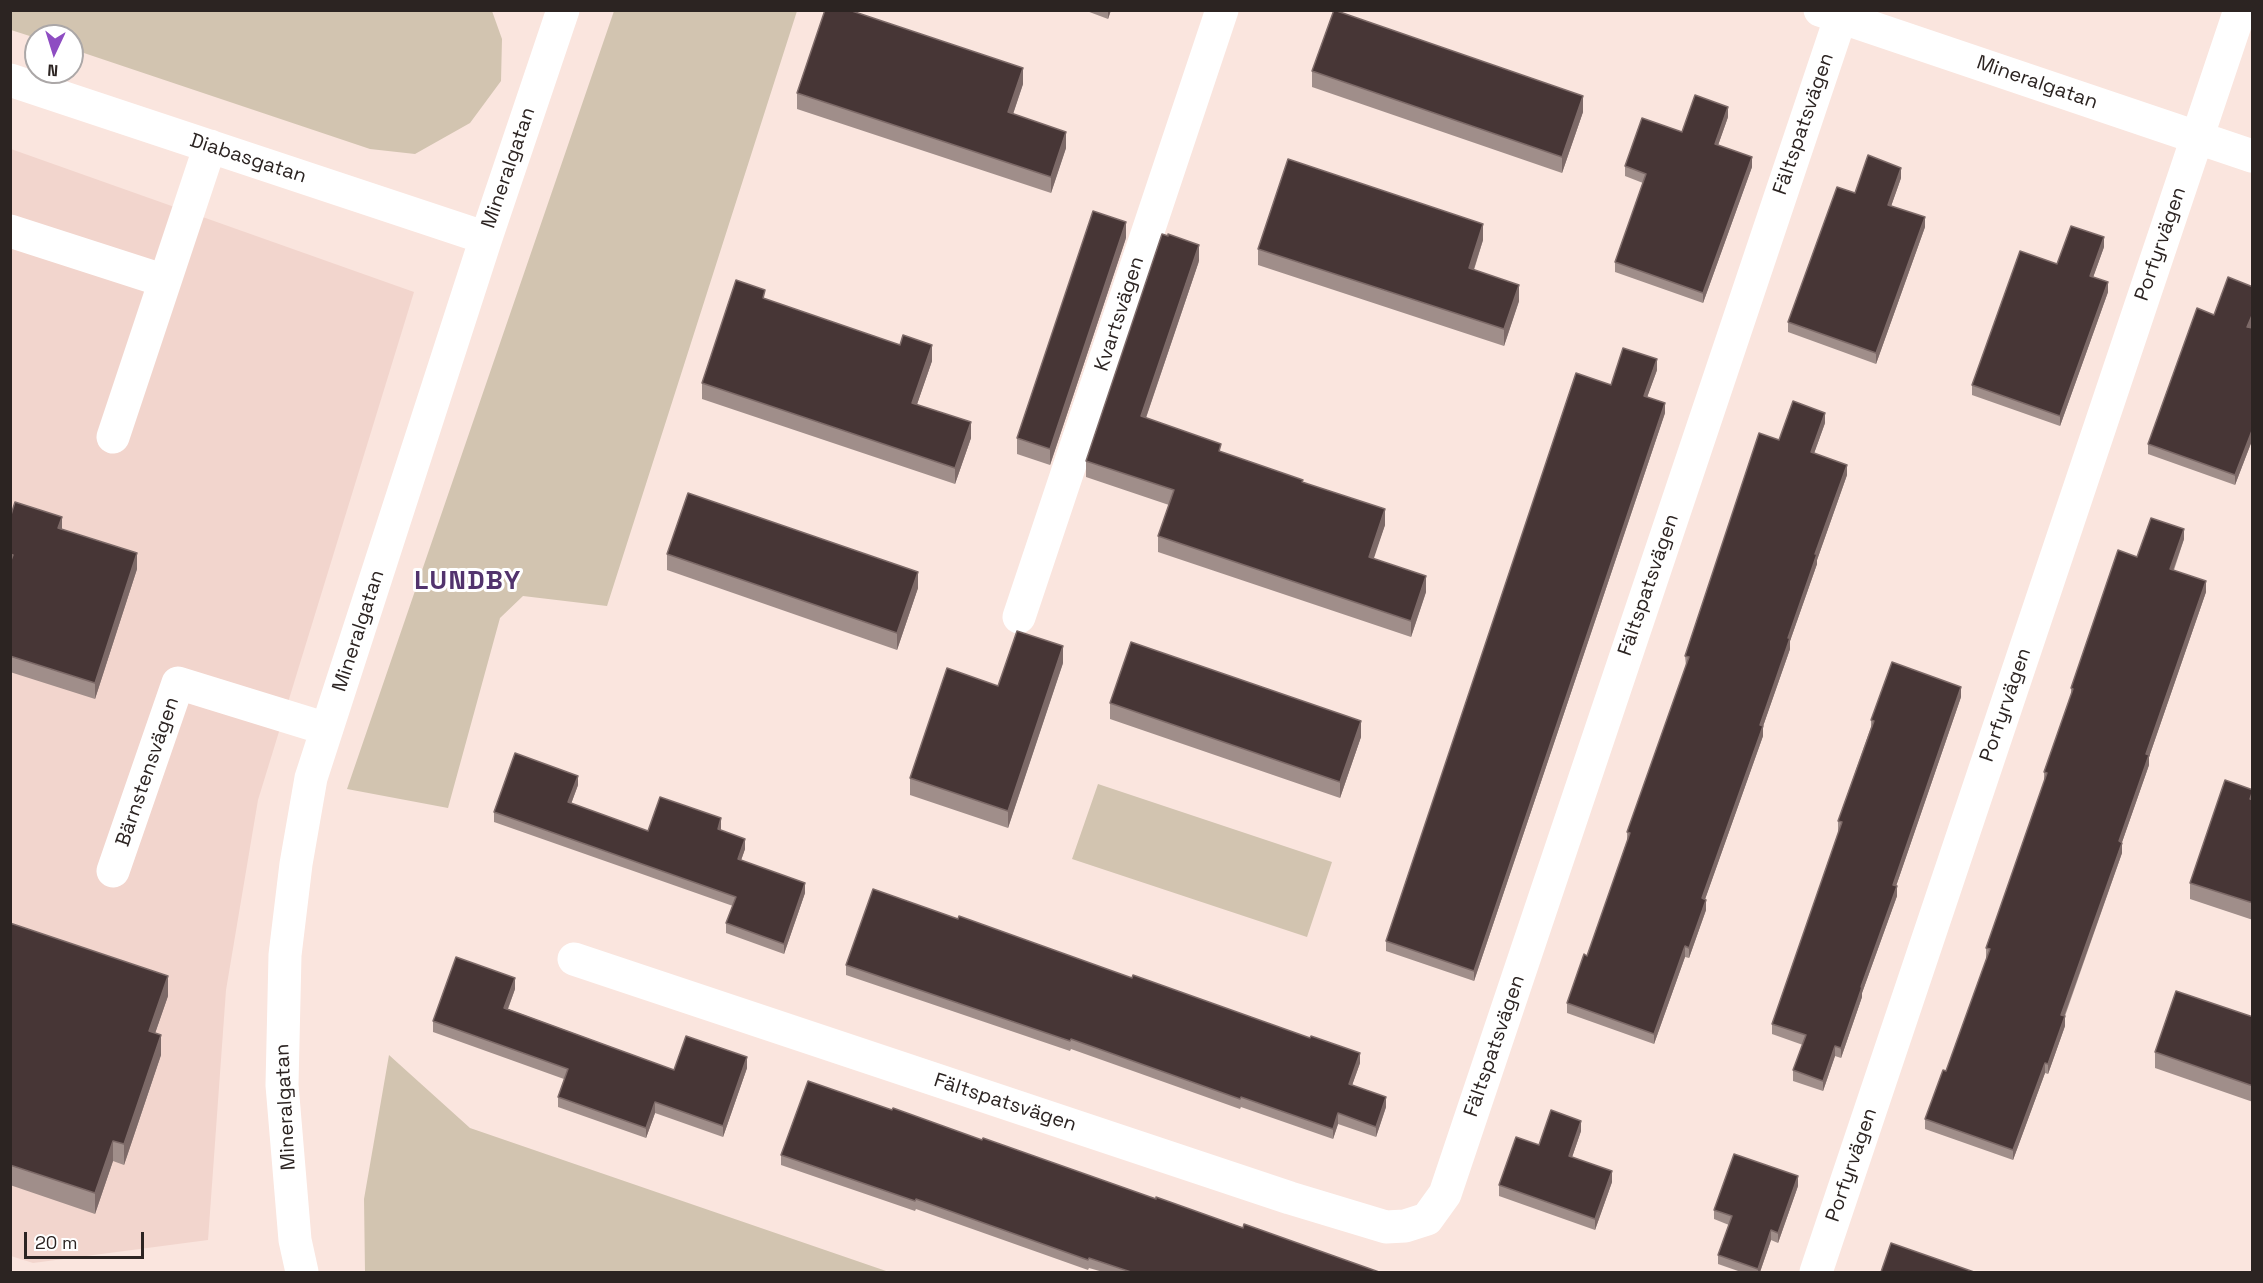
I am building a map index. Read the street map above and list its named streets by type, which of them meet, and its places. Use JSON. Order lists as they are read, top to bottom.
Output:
{
  "streets": {
    "street": [
      "Mineralgatan",
      "Fältspatsvägen",
      "Diabasgatan",
      "Porfyrvägen",
      "Kvartsvägen",
      "Bärnstensvägen"
    ]
  },
  "crossings": [
    ["Mineralgatan", "Fältspatsvägen"],
    ["Mineralgatan", "Diabasgatan"],
    ["Mineralgatan", "Porfyrvägen"],
    ["Mineralgatan", "Bärnstensvägen"]
  ],
  "districts": ["LUNDBY"],
  "scale_bar": "20 m",
  "north": "bottom"
}
